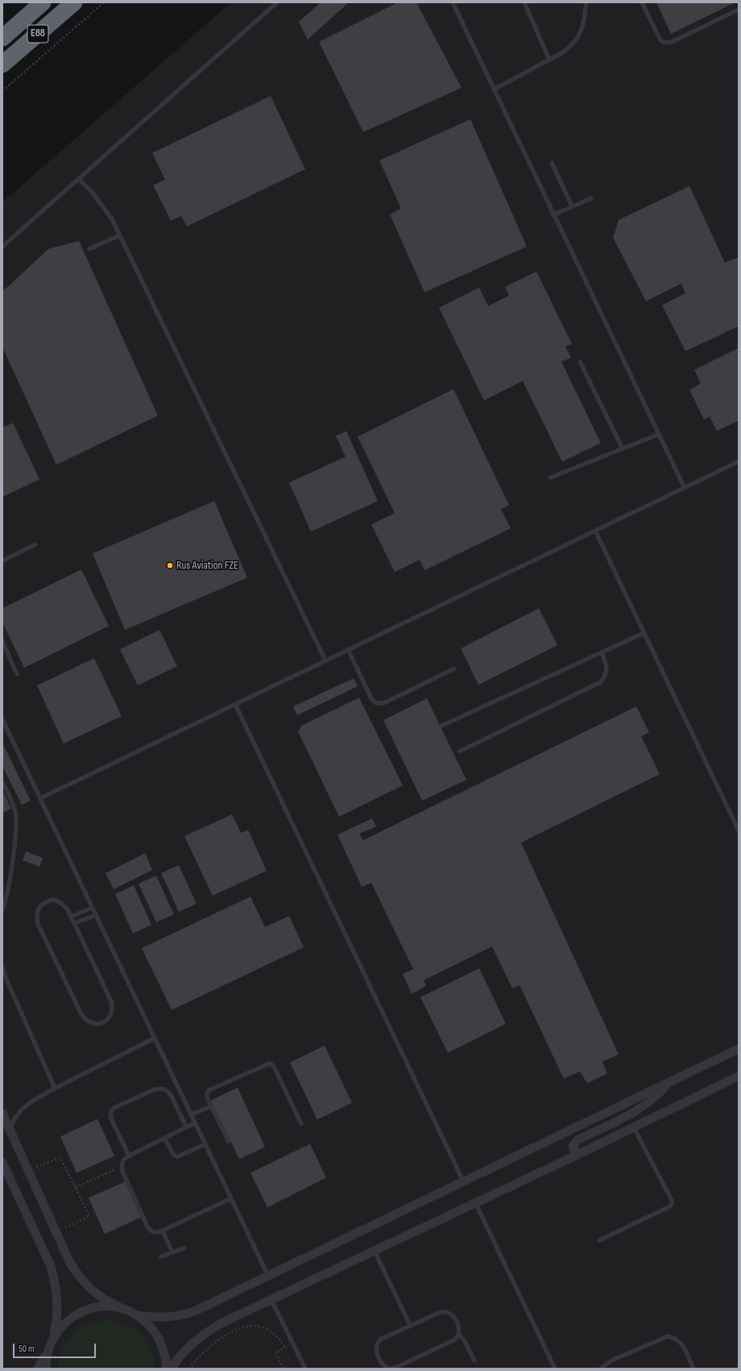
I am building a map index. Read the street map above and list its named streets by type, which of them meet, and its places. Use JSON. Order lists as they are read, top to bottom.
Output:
{
  "streets": {
    "highway": ["E88"]
  },
  "places": ["Rus Aviation FZE"],
  "scale_bar": "50 m"
}
